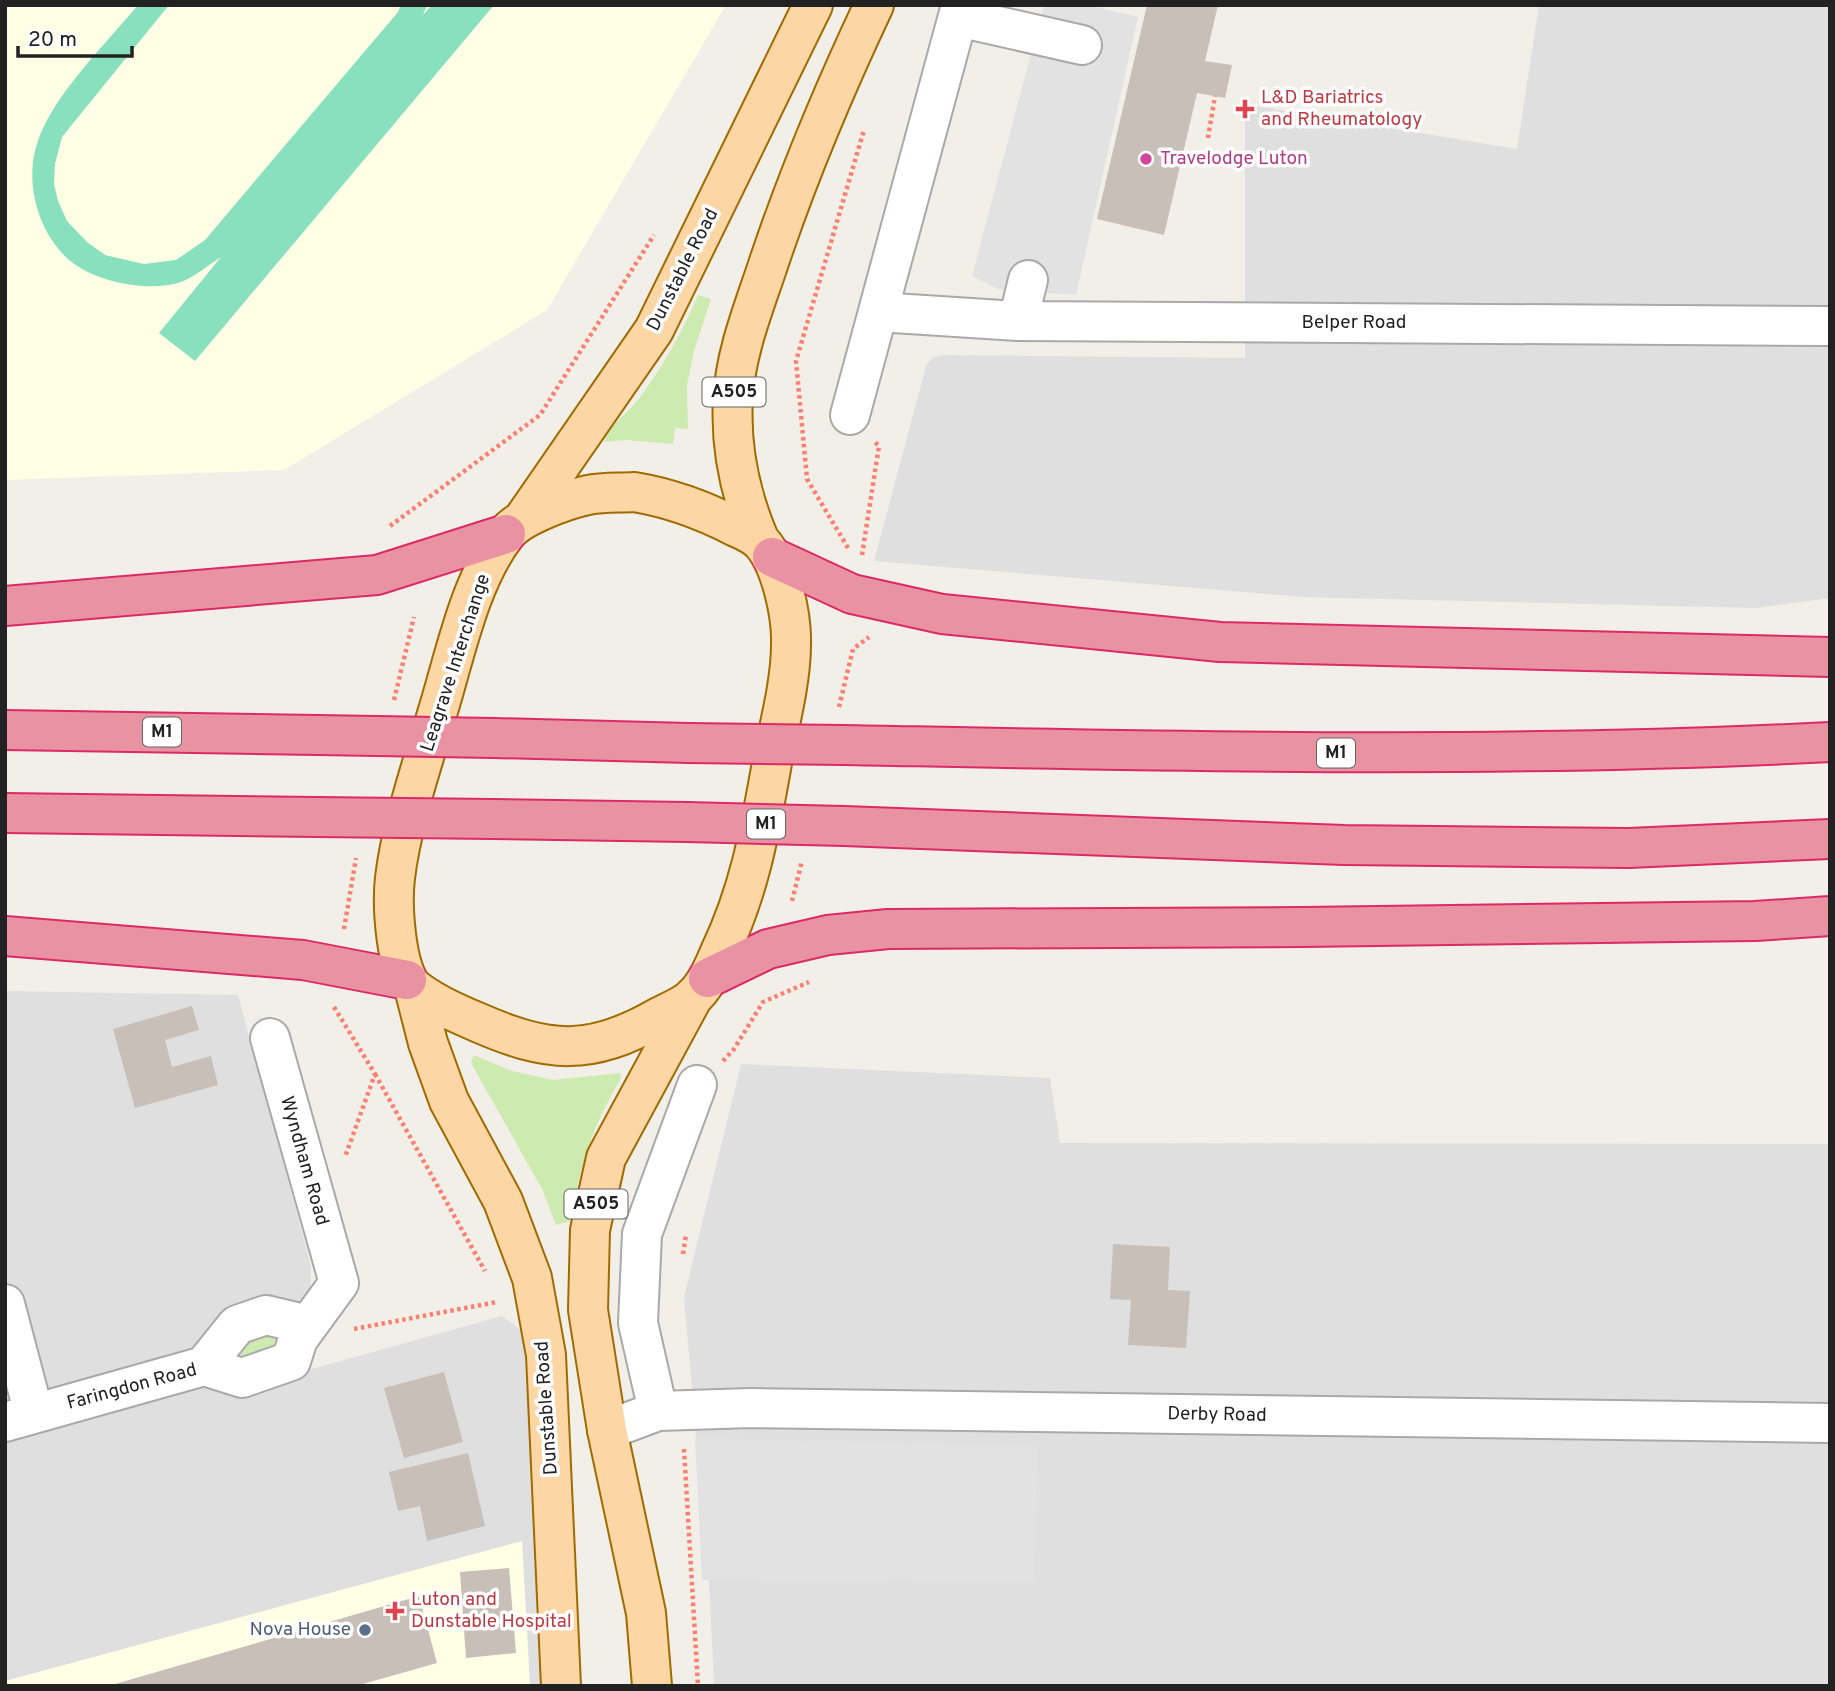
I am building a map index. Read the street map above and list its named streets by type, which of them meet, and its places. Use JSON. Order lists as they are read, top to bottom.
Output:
{
  "streets": {
    "highway": ["M1"],
    "main road": ["Dunstable Road", "A505", "Leagrave Interchange"],
    "street": [
      "Belper Road",
      "Wyndham Road",
      "Faringdon Road",
      "Derby Road"
    ]
  },
  "crossings": [
    ["Dunstable Road", "Leagrave Interchange"],
    ["A505", "Derby Road"],
    ["Wyndham Road", "Faringdon Road"]
  ],
  "places": {
    "health": ["L&D Bariatrics and Rheumatology", "Luton and Dunstable Hospital"],
    "other": ["Travelodge Luton", "Nova House"]
  },
  "scale_bar": "20 m"
}
